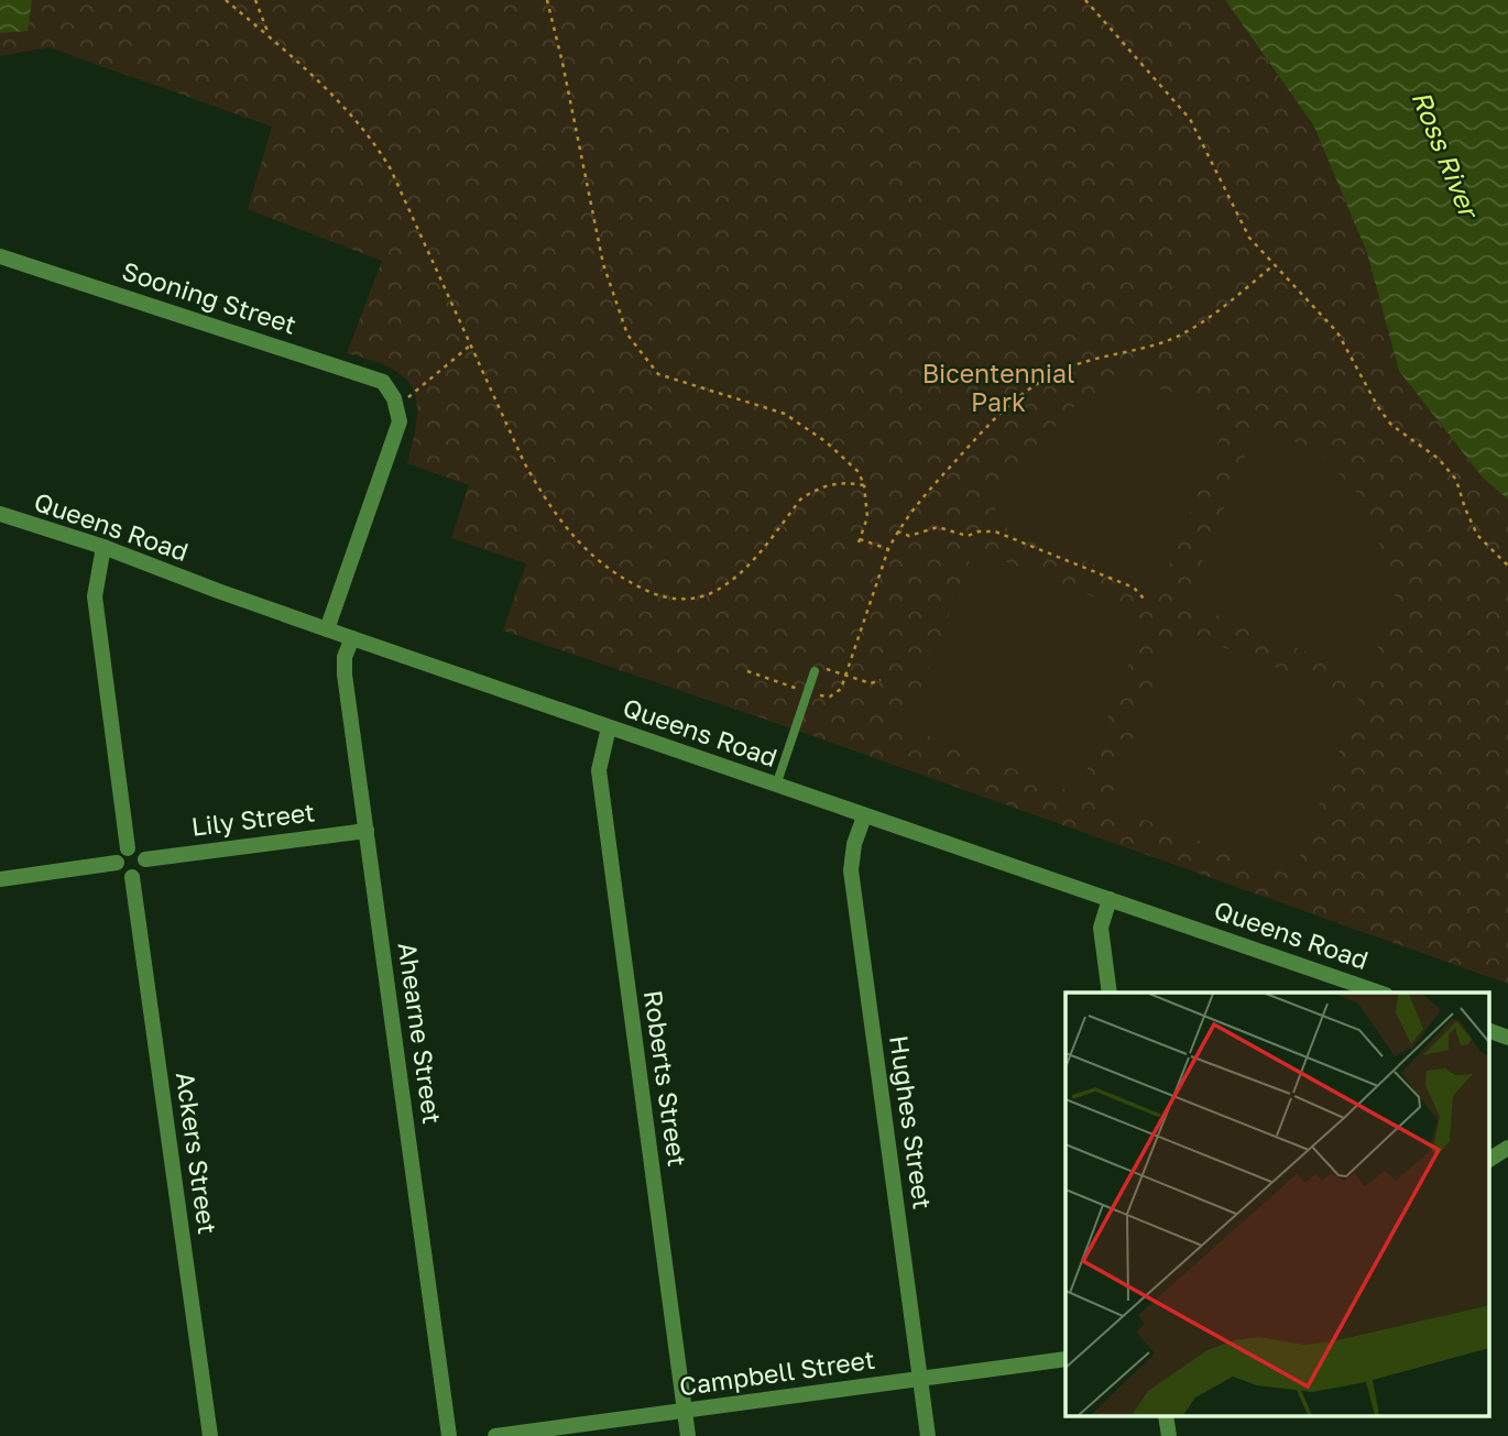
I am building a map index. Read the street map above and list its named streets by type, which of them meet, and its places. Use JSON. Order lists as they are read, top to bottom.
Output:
{
  "streets": {
    "street": [
      "Sooning Street",
      "Queens Road",
      "Lily Street",
      "Ahearne Street",
      "Roberts Street",
      "Hughes Street",
      "Ackers Street",
      "Campbell Street"
    ]
  },
  "crossings": [
    ["Queens Road", "Ahearne Street"],
    ["Queens Road", "Roberts Street"],
    ["Queens Road", "Hughes Street"],
    ["Lily Street", "Ahearne Street"],
    ["Lily Street", "Ackers Street"],
    ["Roberts Street", "Campbell Street"],
    ["Hughes Street", "Campbell Street"]
  ],
  "water": ["Ross River"],
  "parks": ["Bicentennial Park"]
}
